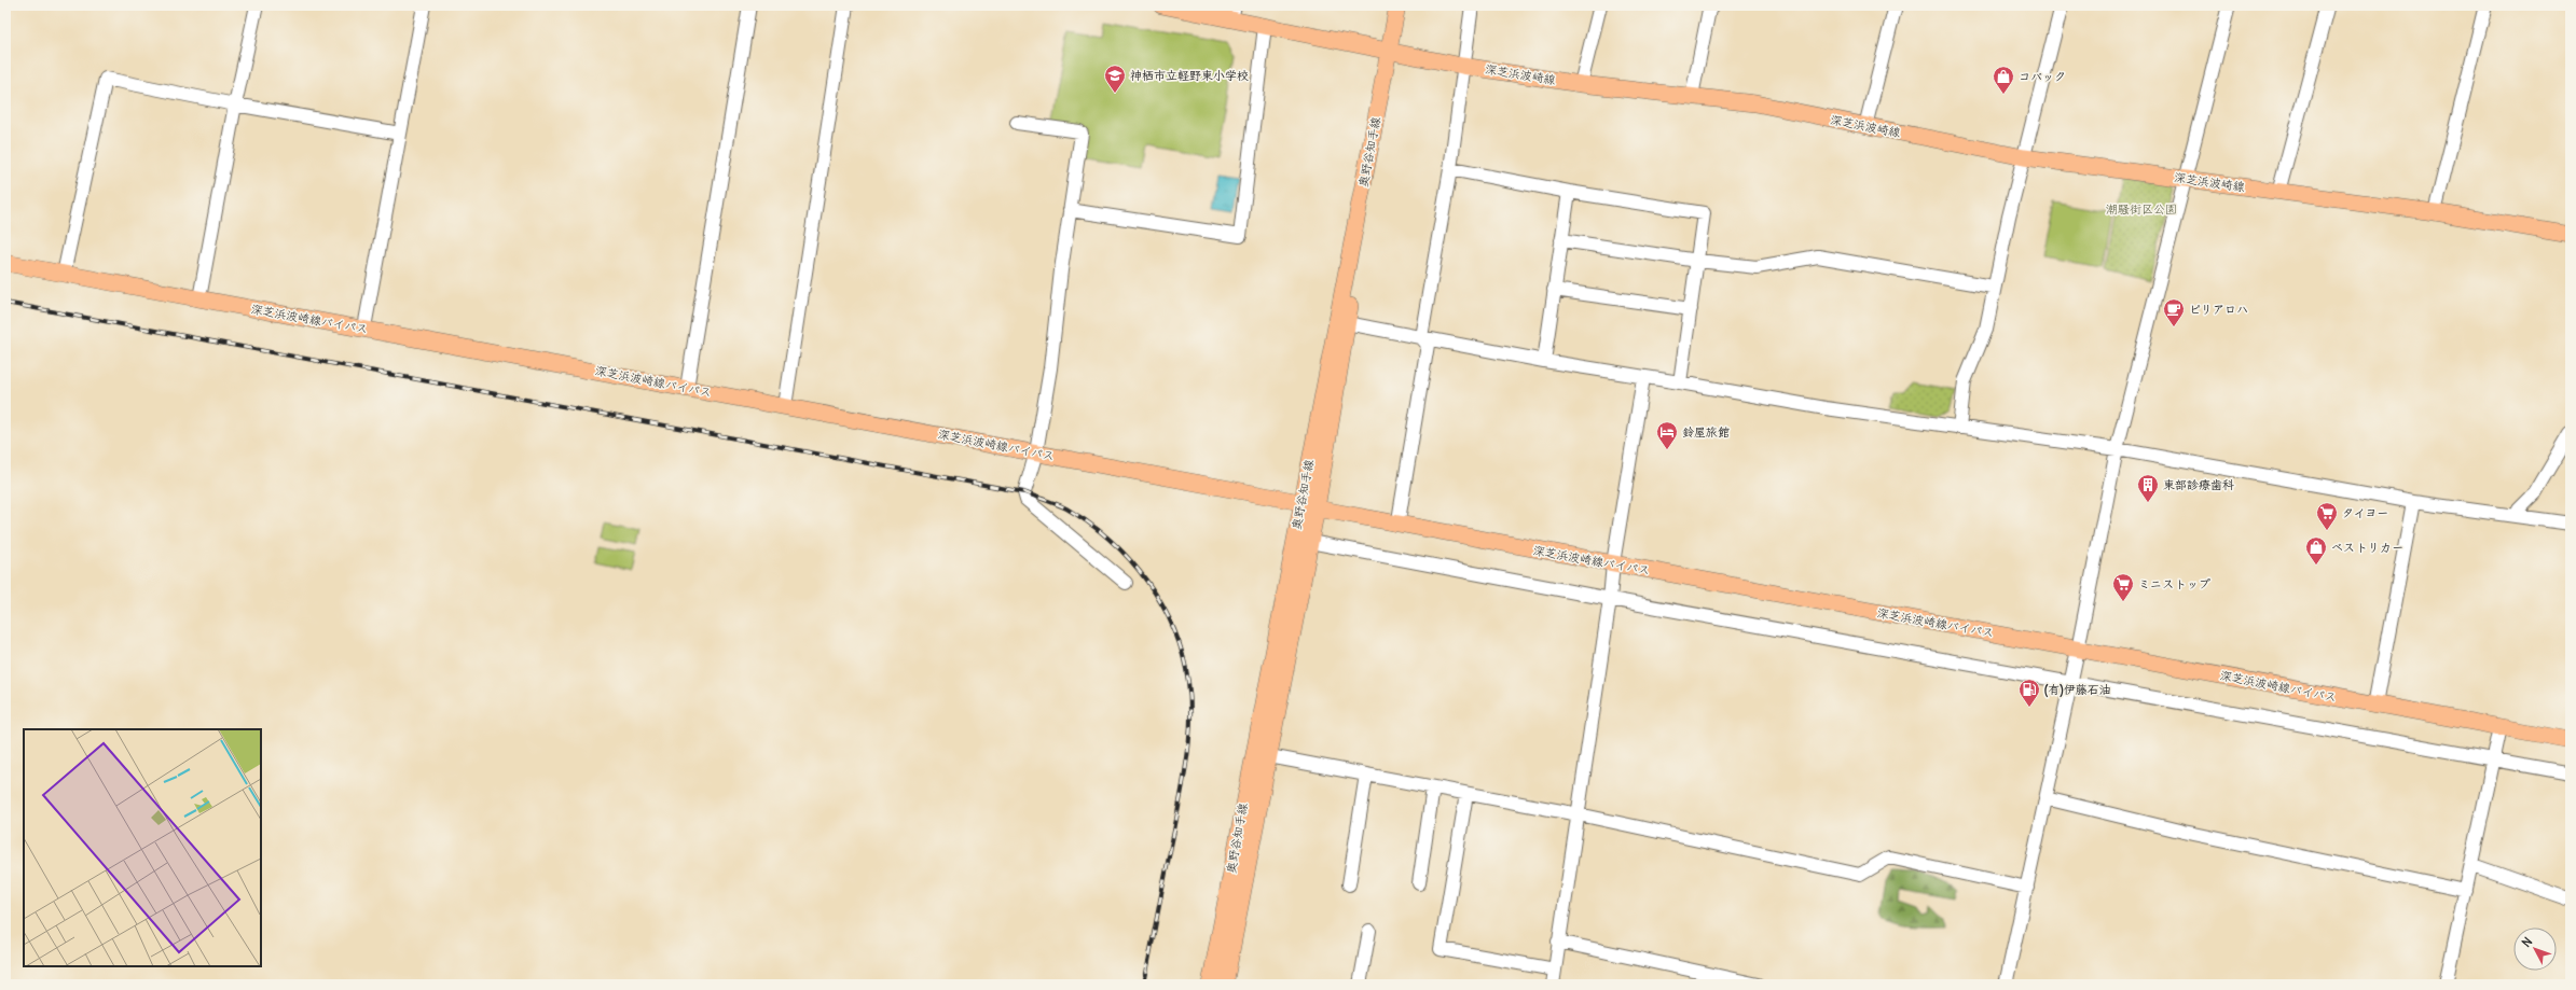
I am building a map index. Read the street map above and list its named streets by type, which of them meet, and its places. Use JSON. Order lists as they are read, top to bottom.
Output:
{
  "streets": {
    "main road": ["深芝浜波崎線", "奥野谷知手線", "深芝浜波崎線バイパス"]
  },
  "crossings": [
    ["深芝浜波崎線", "奥野谷知手線"],
    ["奥野谷知手線", "深芝浜波崎線バイパス"]
  ],
  "parks": ["潮騒街区公園"],
  "places": {
    "school or university": ["神栖市立軽野東小学校"],
    "shop": ["コバック", "ベストリカー"],
    "cafe": ["ピリアロハ"],
    "hotel": ["鈴屋旅館"],
    "building": ["東部診療歯科"],
    "supermarket": ["タイヨー", "ミニストップ"],
    "fuel station": ["(有)伊藤石油"]
  },
  "north": "top left"
}
